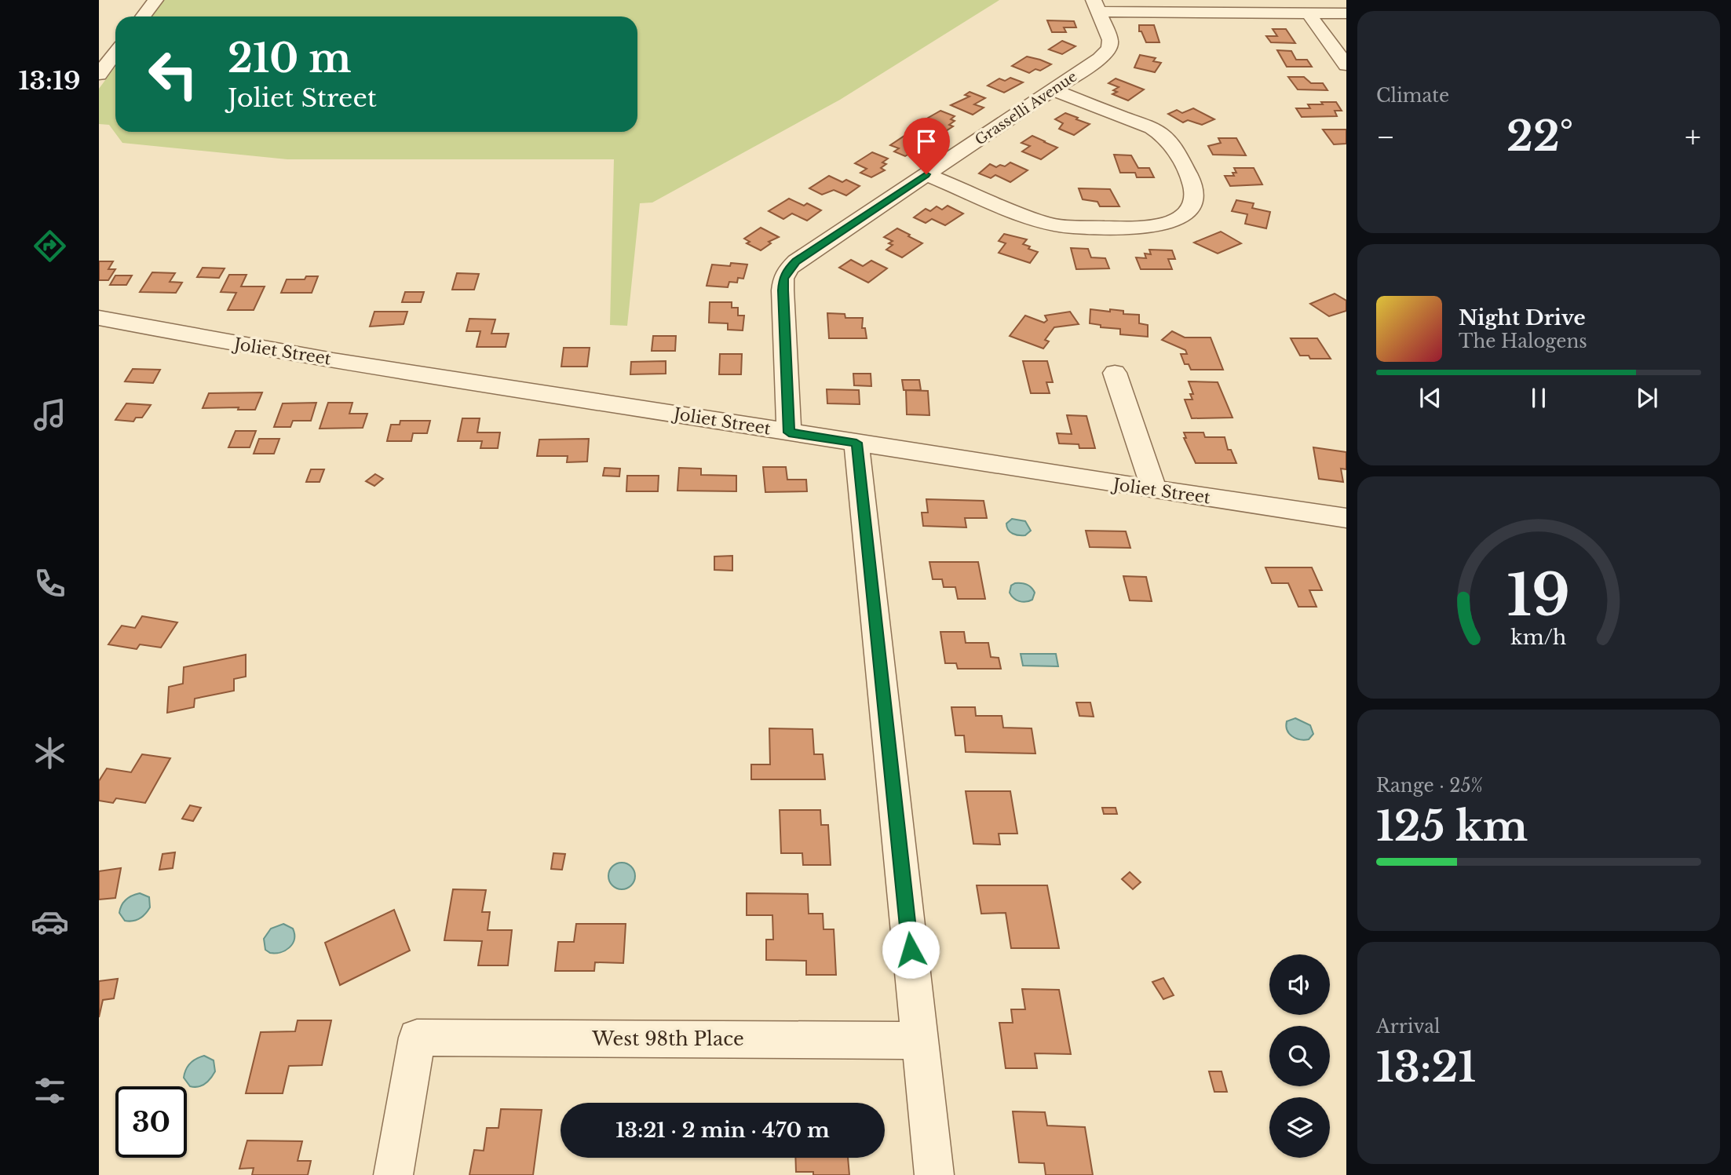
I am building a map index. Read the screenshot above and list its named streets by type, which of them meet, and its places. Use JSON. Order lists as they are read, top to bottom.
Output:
{
  "streets": {
    "street": ["Grasselli Avenue", "Joliet Street", "West 98th Place"]
  },
  "crossings": [
    ["Grasselli Avenue", "Joliet Street"]
  ],
  "page": {
    "tabs": "13:19",
    "tile": [
      "Climate",
      ["Range · 25%", "125 km"],
      ["Arrival", "13:21"]
    ],
    "turn": ["210 m", "Joliet Street"],
    "heat": ["−", "22°", "+"],
    "song": ["Night Drive", "The Halogens"],
    "limit": "30",
    "trip": "13:21 · 2 min · 470 m",
    "gauge": ["19", "km/h"]
  }
}
